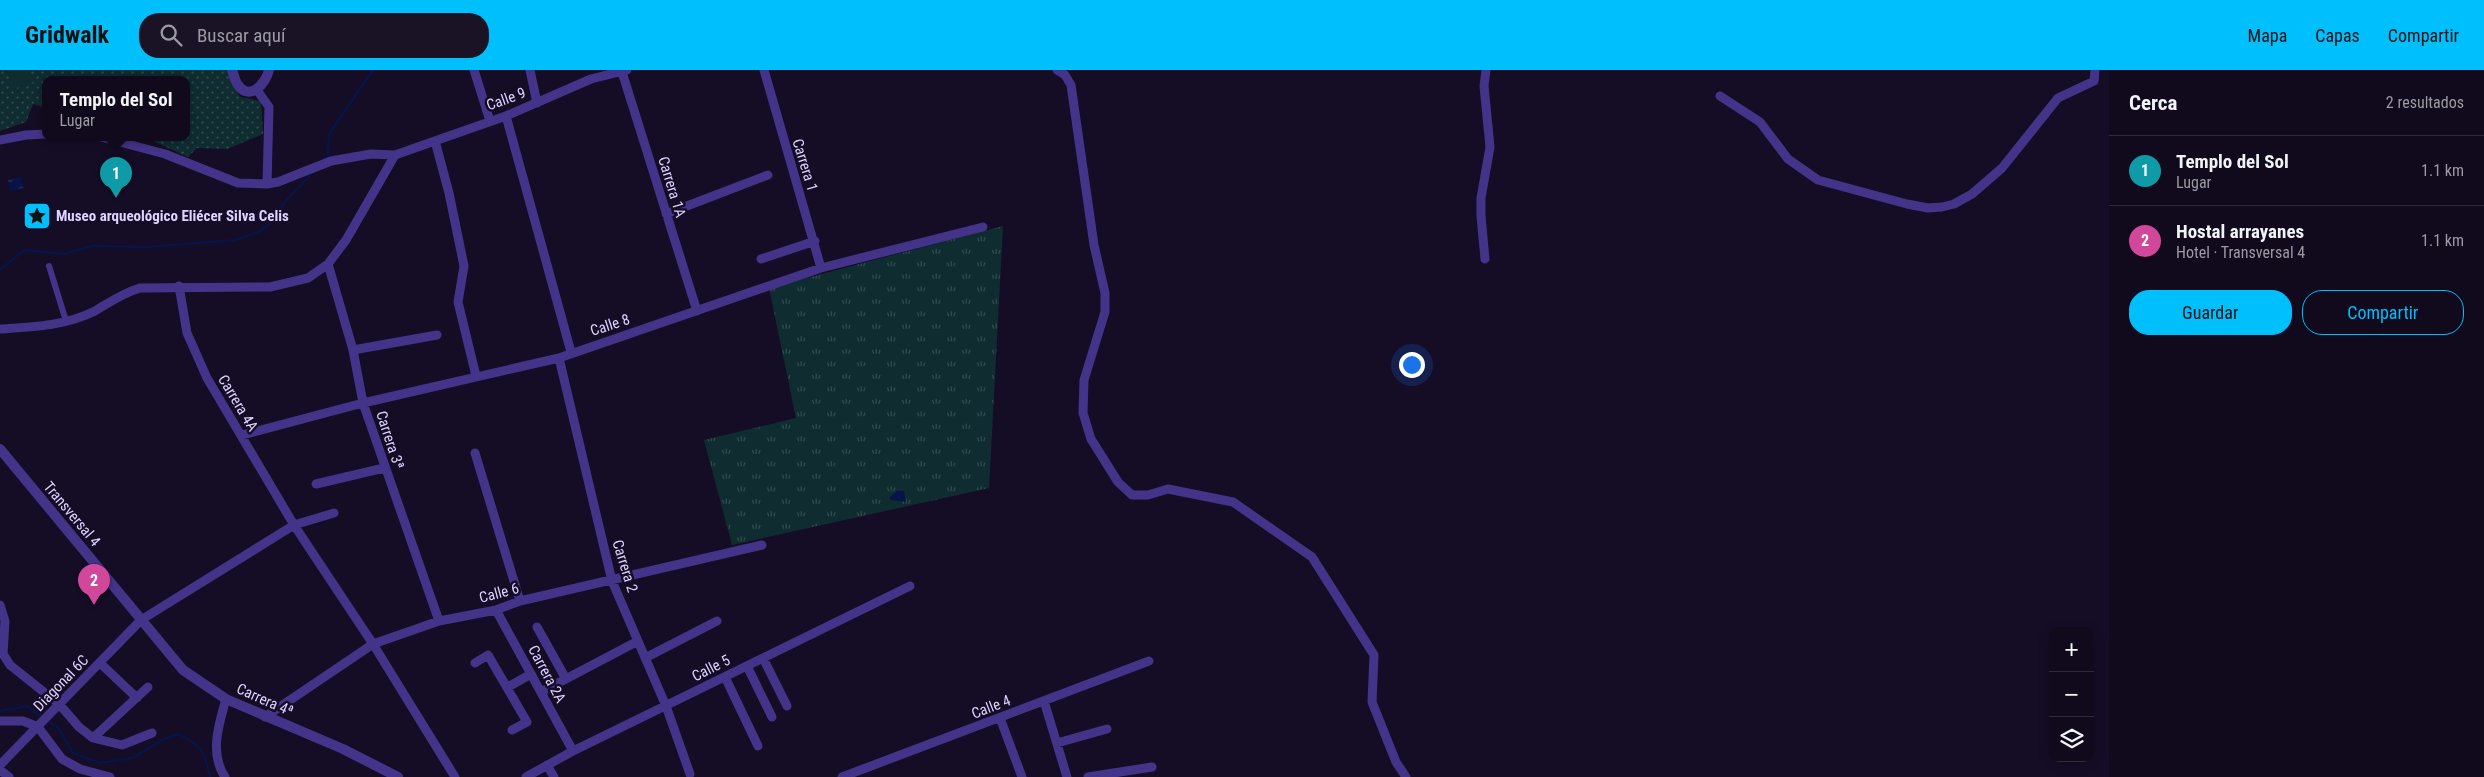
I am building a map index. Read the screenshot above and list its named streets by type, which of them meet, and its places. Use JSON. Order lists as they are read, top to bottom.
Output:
{
  "streets": {
    "street": [
      "Calle 9",
      "Carrera 1",
      "Carrera 1A",
      "Calle 8",
      "Carrera 4A",
      "Carrera 3ª",
      "Transversal 4",
      "Carrera 2",
      "Calle 6",
      "Calle 5",
      "Carrera 2A",
      "Diagonal 6C",
      "Carrera 4ª",
      "Calle 4"
    ]
  },
  "crossings": [
    ["Calle 9", "Carrera 1A"],
    ["Carrera 1", "Calle 8"],
    ["Carrera 1A", "Calle 8"],
    ["Calle 8", "Carrera 4A"],
    ["Calle 8", "Carrera 3ª"],
    ["Calle 8", "Carrera 2"],
    ["Carrera 4A", "Calle 6"],
    ["Carrera 4A", "Diagonal 6C"],
    ["Carrera 3ª", "Calle 6"],
    ["Transversal 4", "Diagonal 6C"],
    ["Transversal 4", "Carrera 4ª"],
    ["Carrera 2", "Calle 6"],
    ["Carrera 2", "Calle 5"],
    ["Calle 6", "Carrera 2A"],
    ["Calle 6", "Carrera 4ª"],
    ["Calle 5", "Carrera 2A"],
    ["Diagonal 6C", "Carrera 4ª"]
  ],
  "places": {
    "place": ["Museo arqueológico Eliécer Silva Celis"]
  },
  "page": {
    "header": "Gridwalk",
    "search": "Buscar aquí",
    "nav": ["Mapa", "Capas", "Compartir"],
    "heading": ["Cerca", "2 resultados"],
    "popup": ["Templo del Sol", "Lugar"],
    "list": [
      {
        "mark": "1",
        "name": "Templo del Sol",
        "note": "Lugar",
        "value": "1.1 km"
      },
      {
        "mark": "2",
        "name": "Hostal arrayanes",
        "note": "Hotel · Transversal 4",
        "value": "1.1 km"
      }
    ],
    "pins": ["1", "2"],
    "buttons": ["Guardar", "Compartir"],
    "map_buttons": ["+", "−"]
  }
}
